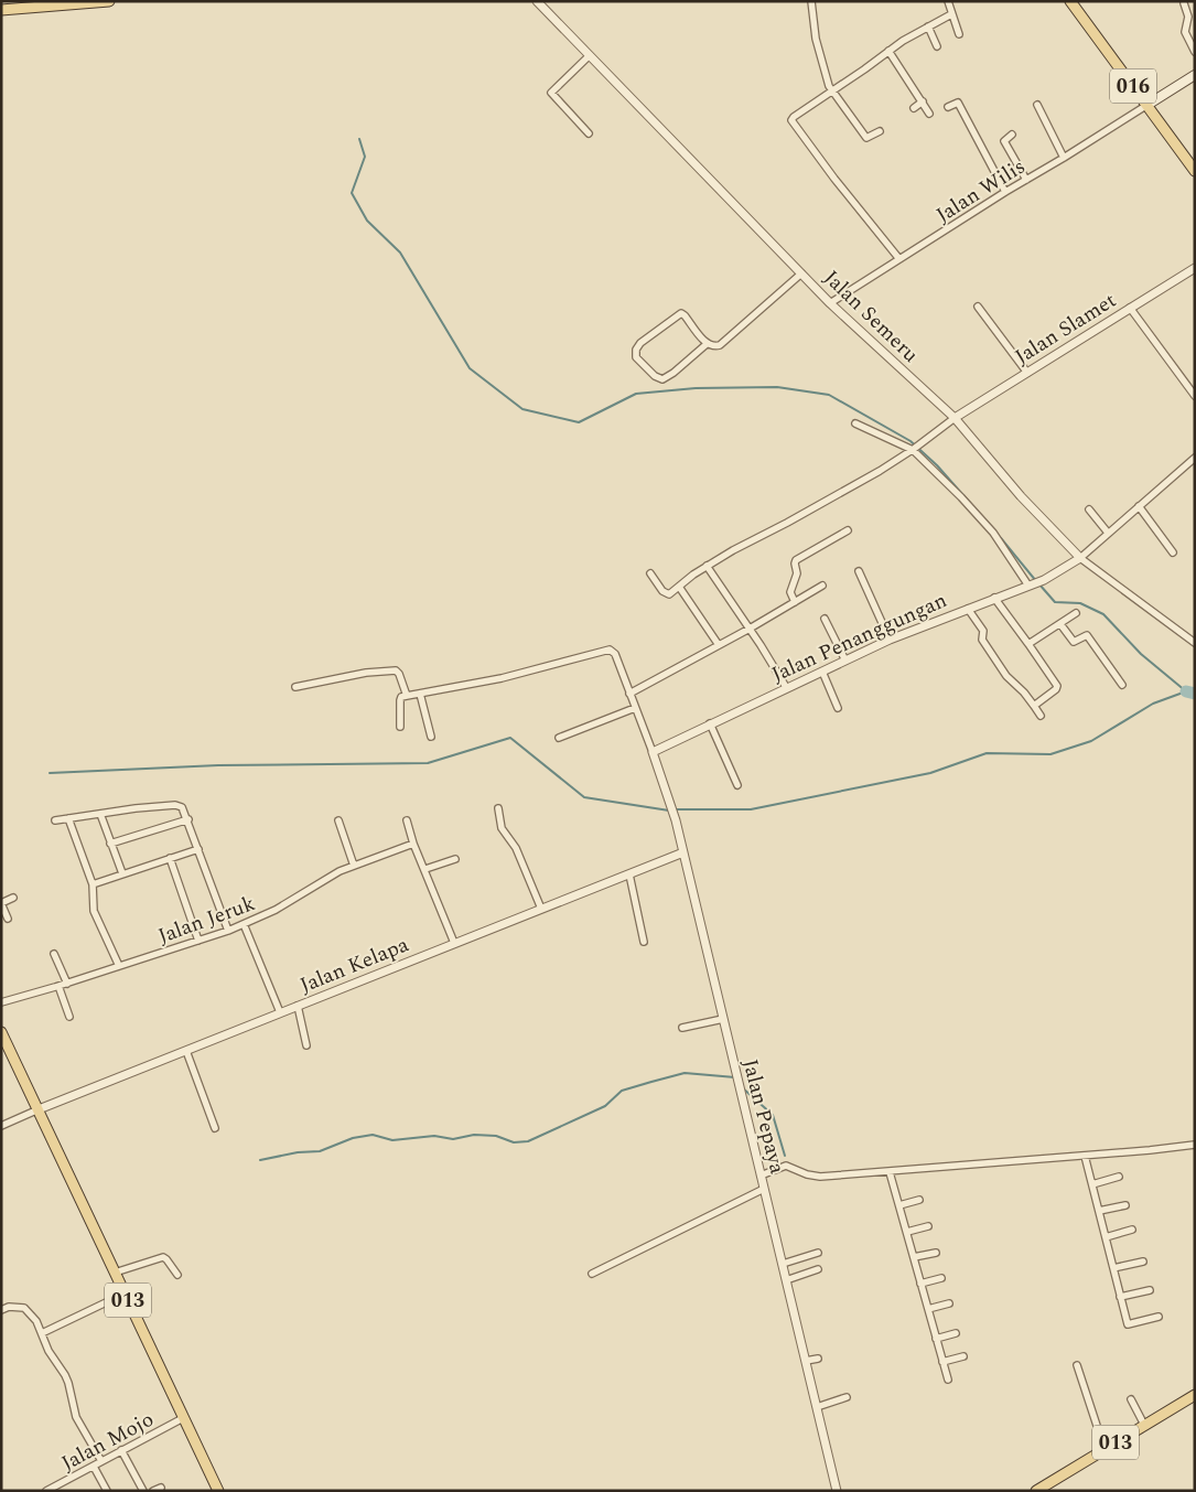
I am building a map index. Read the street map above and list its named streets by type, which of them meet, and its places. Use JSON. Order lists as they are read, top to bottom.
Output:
{
  "streets": {
    "main road": ["016", "013"],
    "street": [
      "Jalan Wilis",
      "Jalan Semeru",
      "Jalan Slamet",
      "Jalan Penanggungan",
      "Jalan Jeruk",
      "Jalan Kelapa",
      "Jalan Pepaya",
      "Jalan Mojo"
    ]
  },
  "crossings": [
    ["016", "Jalan Wilis"],
    ["Jalan Wilis", "Jalan Semeru"],
    ["Jalan Semeru", "Jalan Slamet"],
    ["Jalan Semeru", "Jalan Penanggungan"],
    ["Jalan Penanggungan", "Jalan Pepaya"],
    ["Jalan Kelapa", "Jalan Pepaya"],
    ["Jalan Kelapa", "013"],
    ["013", "Jalan Mojo"]
  ]
}
